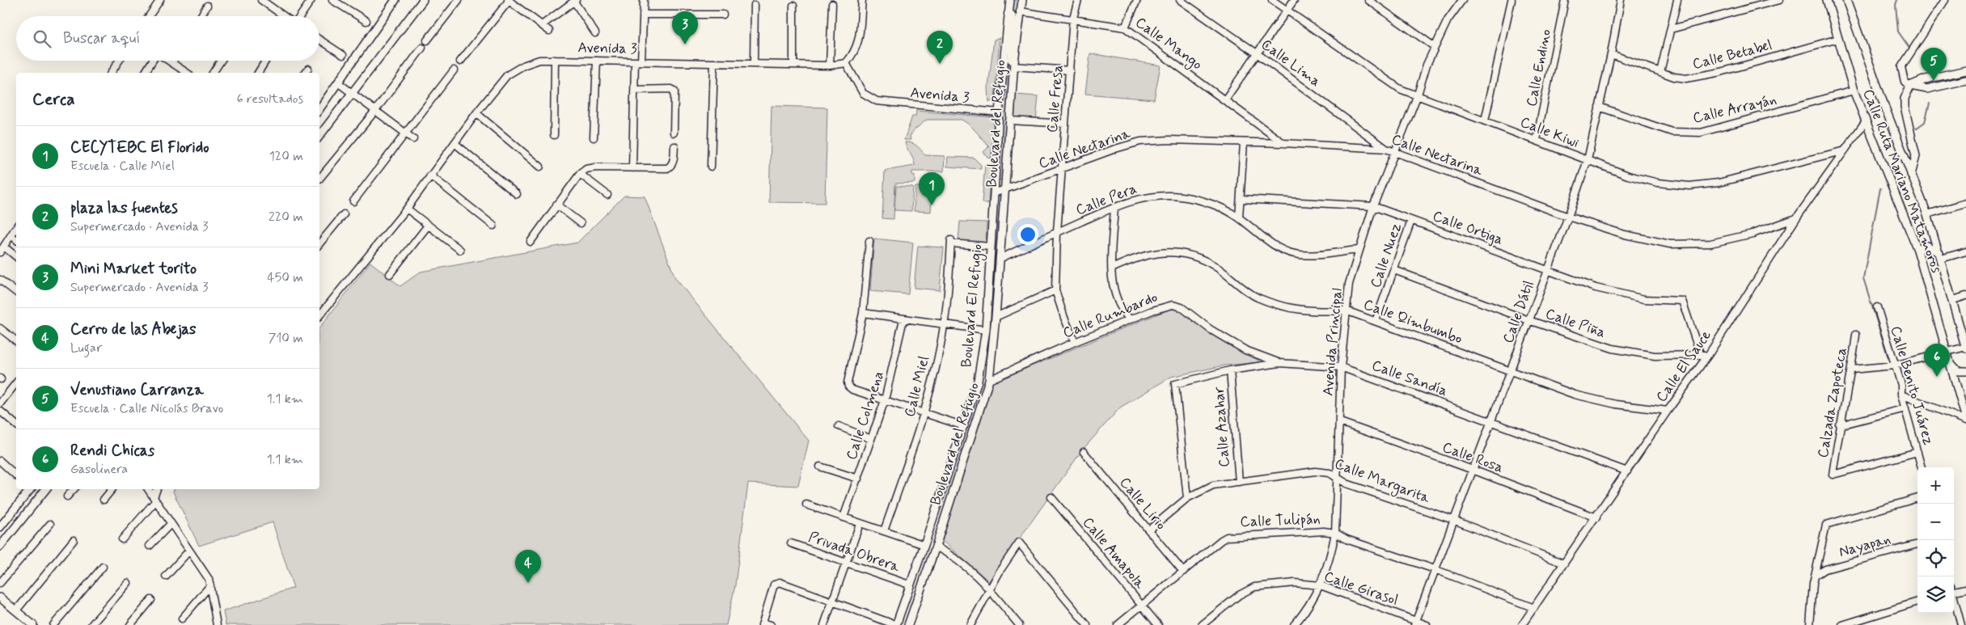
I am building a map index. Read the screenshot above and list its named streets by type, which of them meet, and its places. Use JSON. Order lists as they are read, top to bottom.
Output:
{
  "streets": {
    "main road": ["Boulevard del Refugio", "Calle Ruta Mariano Matamoros", "Boulevard El Refugio"],
    "street": [
      "Calle Mango",
      "Avenida 3",
      "Calle Betabel",
      "Calle Lima",
      "Calle Endino",
      "Calle Fresa",
      "Calle Arrayán",
      "Calle Kiwi",
      "Calle Nectarina",
      "Calle Pera",
      "Calle Ortiga",
      "Calle Nuez",
      "Calle Dátil",
      "Calle Rumbardo",
      "Calle Qimbumbo",
      "Calle Piña",
      "Avenida Principal",
      "Calle El Sauce",
      "Calle Sandía",
      "Calle Benito Juárez",
      "Calle Miel",
      "Calzada Zapoteca",
      "Calle Colmena",
      "Calle Azahar",
      "Calle Rosa",
      "Calle Margarita",
      "Calle Lirio",
      "Calle Tulipán",
      "Nayapan",
      "Privada Obrera",
      "Calle Amapola",
      "Calle Girasol"
    ]
  },
  "crossings": [
    ["Calle Mango", "Calle Fresa"],
    ["Calle Mango", "Boulevard del Refugio"],
    ["Calle Mango", "Calle Nectarina"],
    ["Avenida 3", "Boulevard El Refugio"],
    ["Calle Betabel", "Calle Ruta Mariano Matamoros"],
    ["Calle Betabel", "Calle Dátil"],
    ["Calle Lima", "Calle Nectarina"],
    ["Calle Endino", "Calle Kiwi"],
    ["Calle Fresa", "Calle Nectarina"],
    ["Calle Fresa", "Calle Pera"],
    ["Calle Fresa", "Calle Rumbardo"],
    ["Calle Arrayán", "Calle Ruta Mariano Matamoros"],
    ["Calle Arrayán", "Calle Dátil"],
    ["Boulevard del Refugio", "Calle Nectarina"],
    ["Boulevard del Refugio", "Calle Pera"],
    ["Boulevard del Refugio", "Calle Rumbardo"],
    ["Calle Kiwi", "Calle Dátil"],
    ["Calle Kiwi", "Avenida Principal"],
    ["Calle Kiwi", "Calle El Sauce"],
    ["Calle Nectarina", "Boulevard El Refugio"],
    ["Calle Nectarina", "Calle Dátil"],
    ["Calle Nectarina", "Avenida Principal"],
    ["Calle Nectarina", "Calle El Sauce"],
    ["Calle Ruta Mariano Matamoros", "Calle El Sauce"],
    ["Calle Pera", "Avenida Principal"],
    ["Calle Ortiga", "Calle Nuez"],
    ["Calle Ortiga", "Calle Dátil"],
    ["Calle Ortiga", "Calle Piña"],
    ["Calle Ortiga", "Avenida Principal"],
    ["Calle Nuez", "Calle Qimbumbo"],
    ["Calle Nuez", "Calle Piña"],
    ["Boulevard El Refugio", "Calle Miel"],
    ["Boulevard El Refugio", "Privada Obrera"],
    ["Calle Dátil", "Calle Qimbumbo"],
    ["Calle Dátil", "Calle Piña"],
    ["Calle Dátil", "Calle Sandía"],
    ["Calle Dátil", "Calle Rosa"],
    ["Calle Dátil", "Calle Margarita"],
    ["Calle Dátil", "Calle Tulipán"],
    ["Calle Dátil", "Calle Girasol"],
    ["Calle Rumbardo", "Calle Sandía"],
    ["Calle Qimbumbo", "Avenida Principal"],
    ["Calle Qimbumbo", "Calle El Sauce"],
    ["Calle Piña", "Calle El Sauce"],
    ["Avenida Principal", "Calle Sandía"],
    ["Avenida Principal", "Calle Rosa"],
    ["Avenida Principal", "Calle Margarita"],
    ["Avenida Principal", "Calle Tulipán"],
    ["Avenida Principal", "Calle Girasol"],
    ["Calle El Sauce", "Calle Sandía"],
    ["Calle El Sauce", "Calle Rosa"],
    ["Calle El Sauce", "Calle Margarita"],
    ["Calle El Sauce", "Calle Tulipán"],
    ["Calle Sandía", "Calle Azahar"],
    ["Calle Sandía", "Calle Margarita"],
    ["Calle Benito Juárez", "Calzada Zapoteca"],
    ["Calle Azahar", "Calle Margarita"],
    ["Calle Margarita", "Calle Lirio"],
    ["Calle Lirio", "Calle Tulipán"],
    ["Calle Tulipán", "Calle Amapola"]
  ],
  "page": {
    "pins": [
      "3",
      "2",
      "5",
      "1",
      "6",
      "4"
    ],
    "search": "Buscar aquí",
    "heading": ["Cerca", "6 resultados"],
    "list": [
      {
        "mark": "1",
        "name": "CECYTEBC El Florido",
        "note": "Escuela · Calle Miel",
        "value": "120 m"
      },
      {
        "mark": "2",
        "name": "plaza las fuentes",
        "note": "Supermercado · Avenida 3",
        "value": "220 m"
      },
      {
        "mark": "3",
        "name": "Mini Market torito",
        "note": "Supermercado · Avenida 3",
        "value": "450 m"
      },
      {
        "mark": "4",
        "name": "Cerro de las Abejas",
        "note": "Lugar",
        "value": "710 m"
      },
      {
        "mark": "5",
        "name": "Venustiano Carranza",
        "note": "Escuela · Calle Nicolás Bravo",
        "value": "1.1 km"
      },
      {
        "mark": "6",
        "name": "Rendi Chicas",
        "note": "Gasolinera",
        "value": "1.1 km"
      }
    ],
    "map_buttons": ["+", "−"]
  }
}
